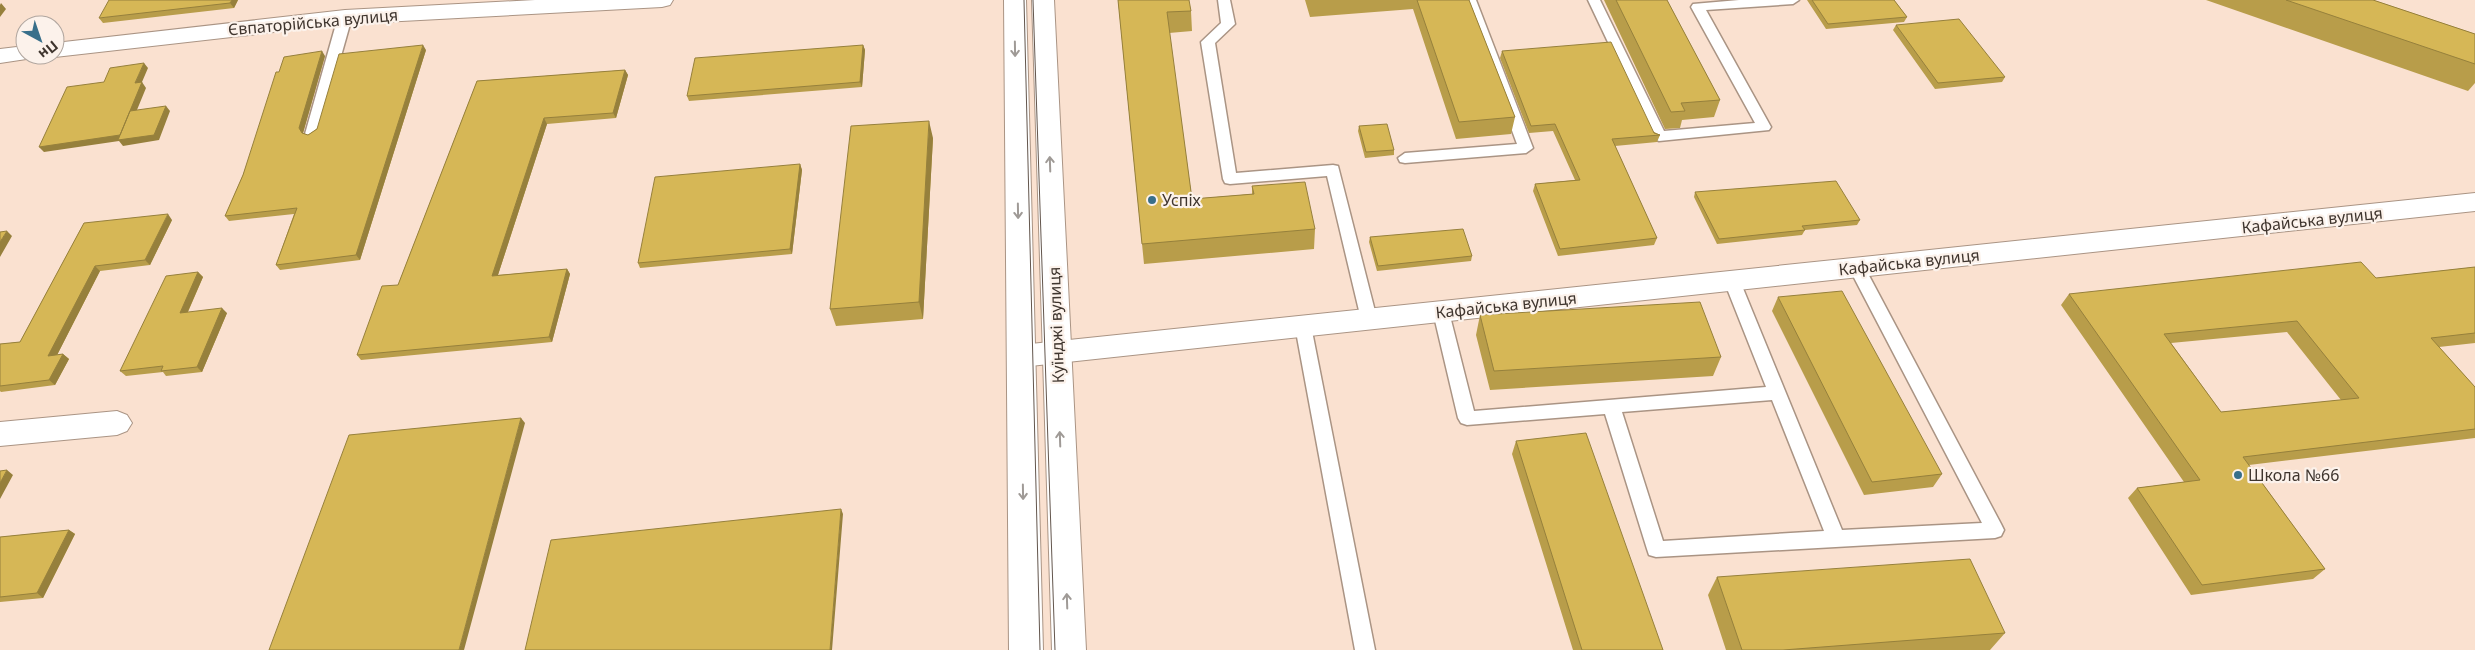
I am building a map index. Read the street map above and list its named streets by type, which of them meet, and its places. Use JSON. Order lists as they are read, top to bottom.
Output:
{
  "streets": {
    "street": ["Євпаторійська вулиця", "Кафайська вулиця", "Куїнджі вулиця"]
  },
  "crossings": [
    ["Кафайська вулиця", "Куїнджі вулиця"]
  ],
  "places": ["Успіх", "Школа №66"],
  "north": "bottom right"
}
